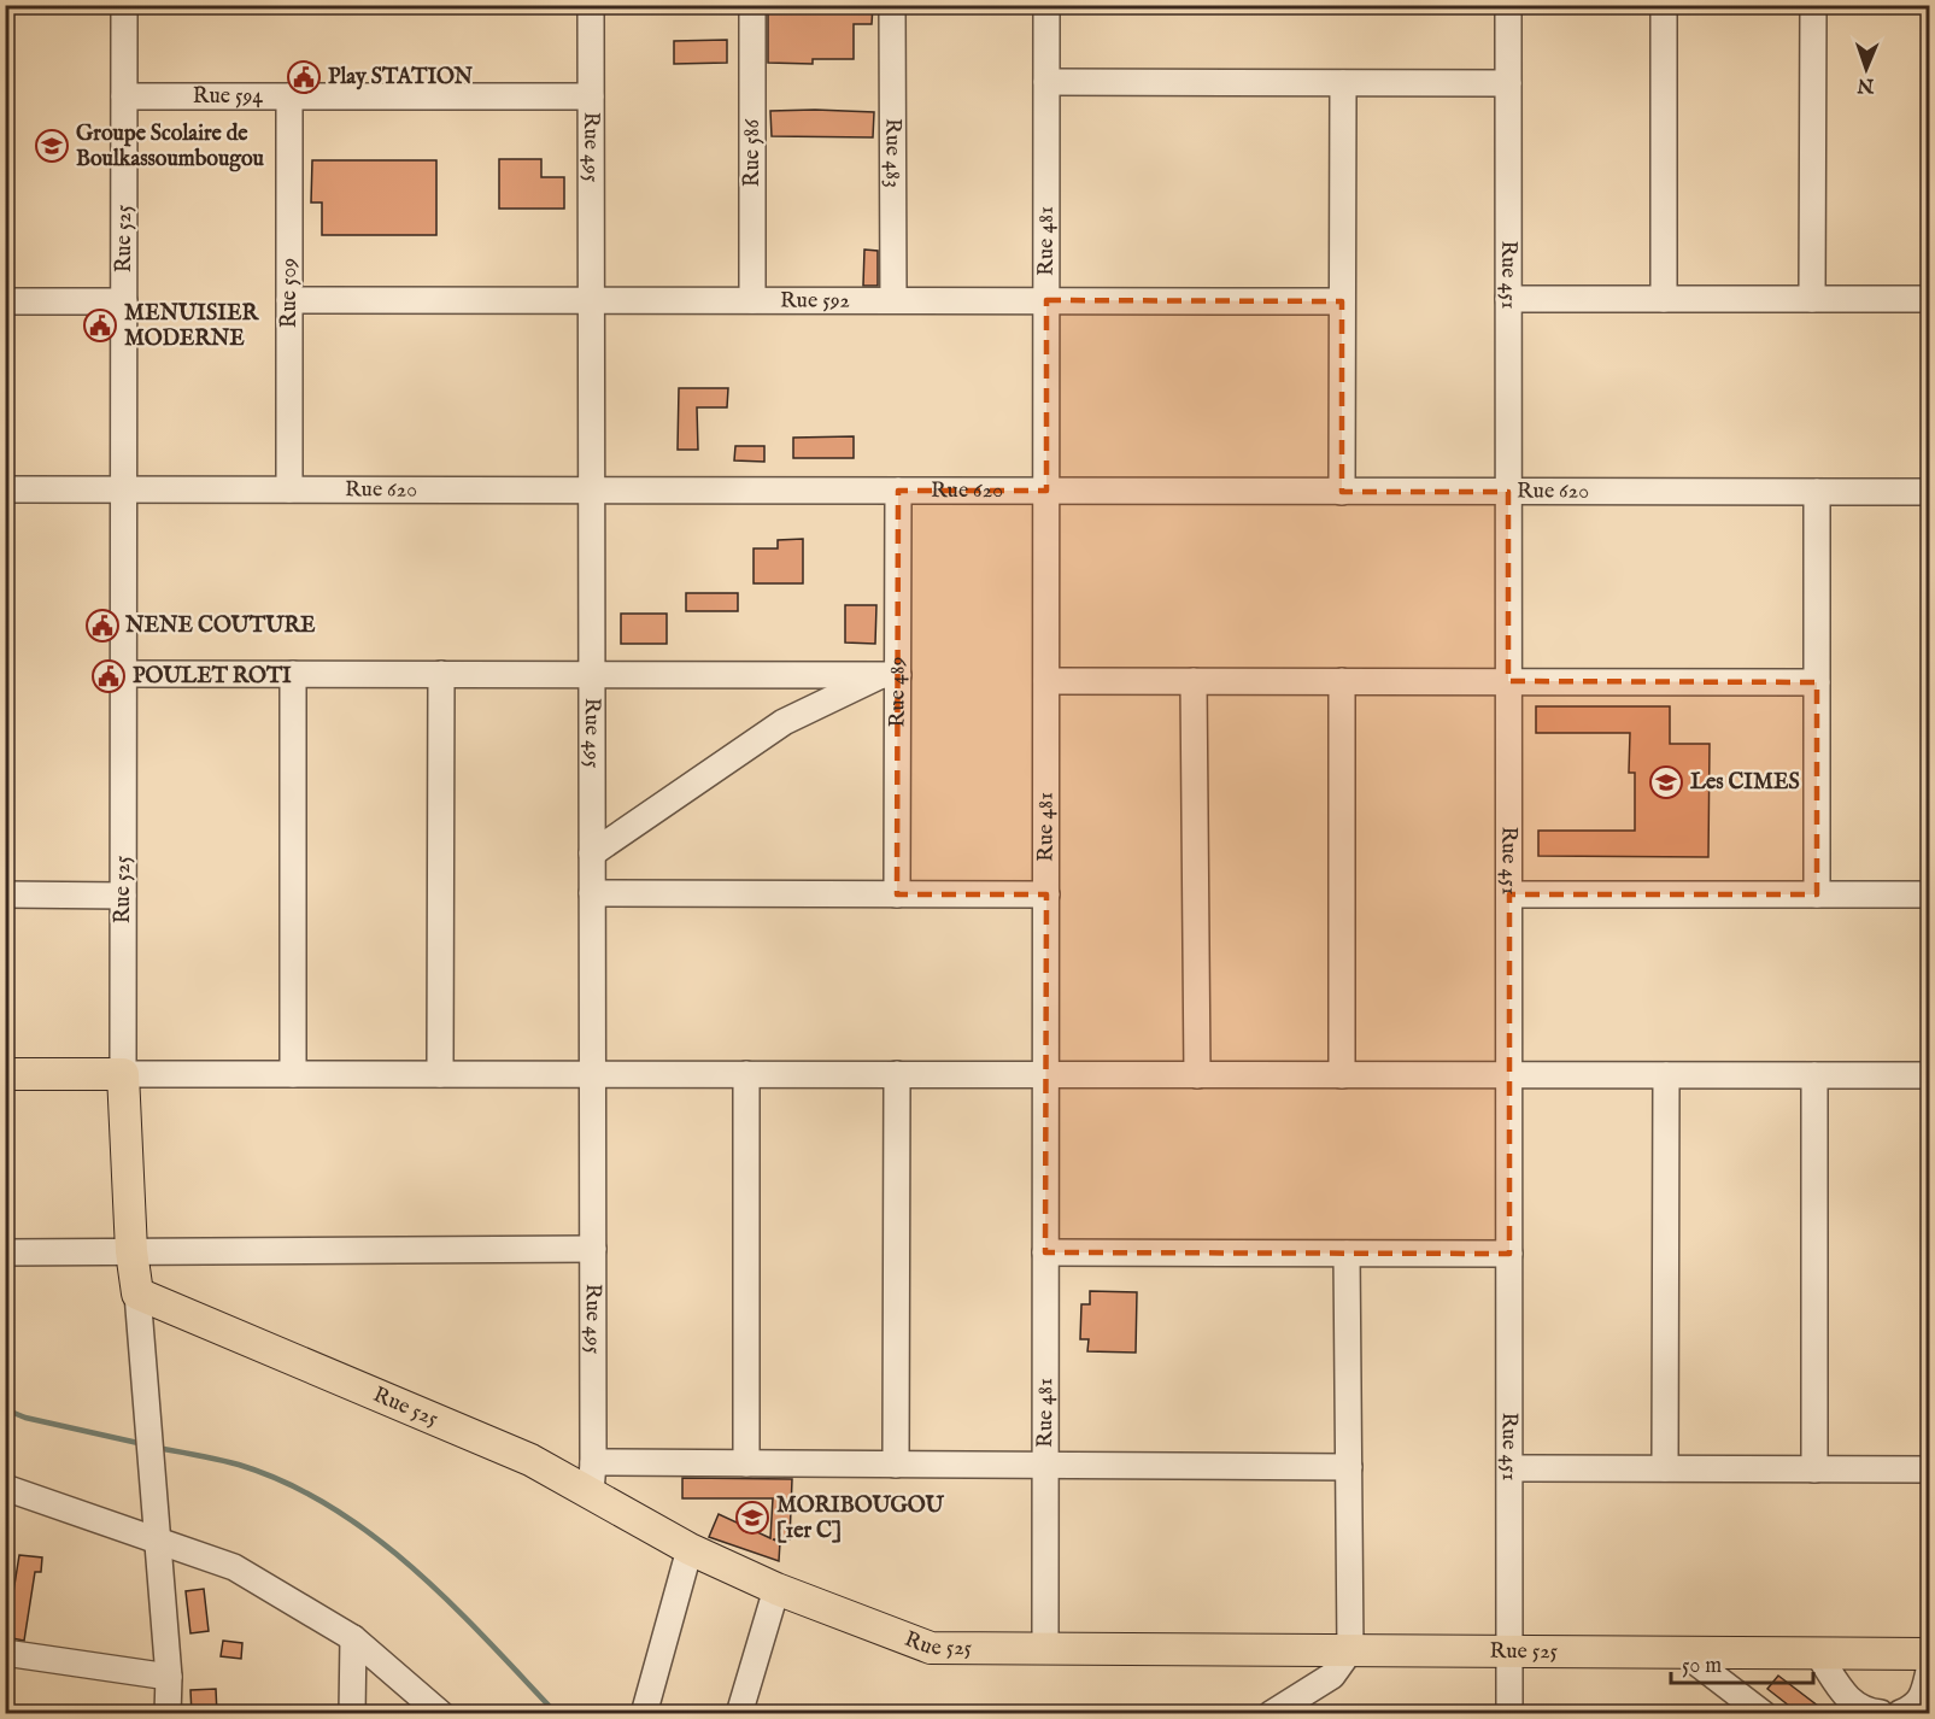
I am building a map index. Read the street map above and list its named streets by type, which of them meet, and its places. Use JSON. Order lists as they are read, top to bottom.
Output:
{
  "streets": {
    "main road": ["Rue 525"],
    "street": [
      "Rue 594",
      "Rue 495",
      "Rue 586",
      "Rue 483",
      "Rue 481",
      "Rue 451",
      "Rue 509",
      "Rue 592",
      "Rue 620",
      "Rue 489"
    ]
  },
  "crossings": [
    ["Rue 594", "Rue 495"],
    ["Rue 594", "Rue 525"],
    ["Rue 594", "Rue 509"],
    ["Rue 495", "Rue 525"],
    ["Rue 495", "Rue 592"],
    ["Rue 495", "Rue 620"],
    ["Rue 586", "Rue 592"],
    ["Rue 483", "Rue 592"],
    ["Rue 525", "Rue 481"],
    ["Rue 525", "Rue 451"],
    ["Rue 525", "Rue 620"],
    ["Rue 481", "Rue 592"],
    ["Rue 481", "Rue 620"],
    ["Rue 451", "Rue 620"],
    ["Rue 509", "Rue 592"],
    ["Rue 509", "Rue 620"],
    ["Rue 620", "Rue 489"]
  ],
  "places": {
    "public building": [
      "Play STATION",
      "MENUISIER MODERNE",
      "NENE COUTURE",
      "POULET ROTI"
    ],
    "school or university": ["Groupe Scolaire de Boulkassoumbougou", "Les CIMES", "MORIBOUGOU [1er C]"]
  },
  "scale_bar": "50 m",
  "north": "bottom"
}
